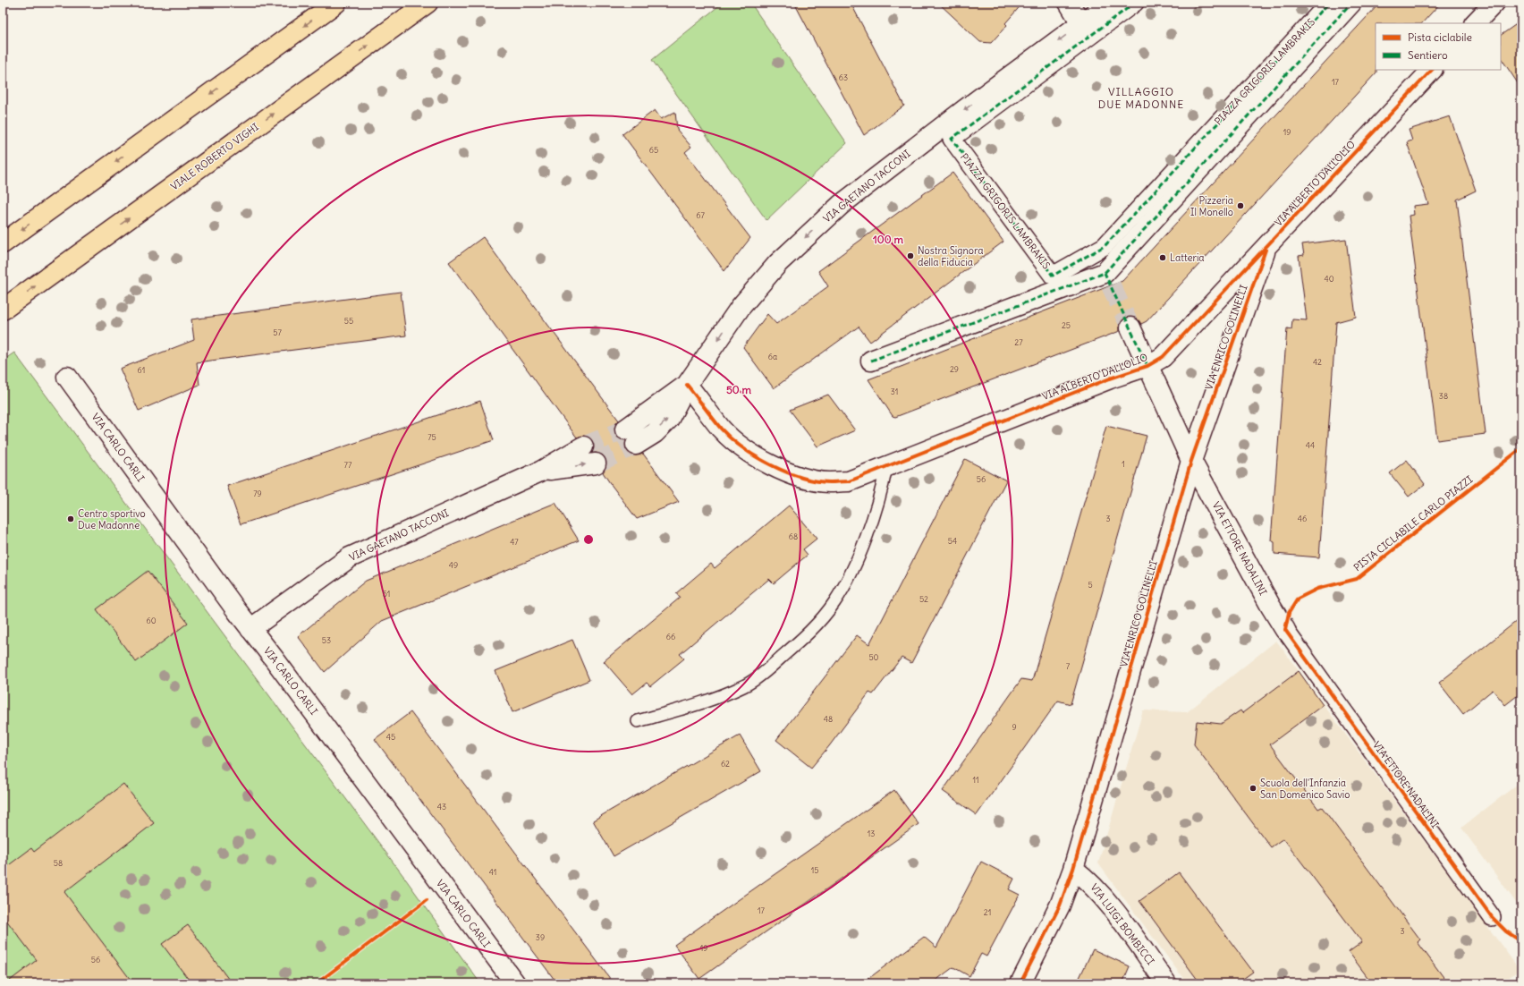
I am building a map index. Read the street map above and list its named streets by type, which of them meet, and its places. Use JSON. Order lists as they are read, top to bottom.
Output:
{
  "streets": {
    "main road": ["VIALE ROBERTO VIGHI"],
    "street": [
      "PIAZZA GRIGORIS LAMBRAKIS",
      "VIA ALBERTO DALLOLIO",
      "VIA GAETANO TACCONI",
      "VIA ENRICO GOLINELLI",
      "VIA CARLO CARLI",
      "VIA ETTORE NADALINI",
      "VIA LUIGI BOMBICCI"
    ],
    "cycle path": ["PISTA CICLABILE CARLO PIAZZI"]
  },
  "crossings": [
    ["VIA ALBERTO DALLOLIO", "VIA GAETANO TACCONI"],
    ["VIA ALBERTO DALLOLIO", "VIA ENRICO GOLINELLI"],
    ["VIA GAETANO TACCONI", "VIA CARLO CARLI"],
    ["VIA ENRICO GOLINELLI", "VIA ETTORE NADALINI"],
    ["VIA ENRICO GOLINELLI", "VIA LUIGI BOMBICCI"]
  ],
  "one_way": ["VIA GAETANO TACCONI"],
  "districts": ["VILLAGGIO DUE MADONNE"],
  "places": [
    "Pizzeria Il Monello",
    "Nostra Signora della Fiducia",
    "Latteria",
    "Centro sportivo Due Madonne",
    "Scuola dell'Infanzia San Domenico Savio"
  ],
  "house_numbers": [
    "63",
    "17",
    "19",
    "65",
    "67",
    "40",
    "55",
    "25",
    "57",
    "27",
    "6a",
    "42",
    "29",
    "61",
    "31",
    "38",
    "75",
    "44",
    "1",
    "77",
    "56",
    "79",
    "3",
    "46",
    "68",
    "54",
    "47",
    "49",
    "5",
    "51",
    "52",
    "60",
    "66",
    "53",
    "50",
    "7",
    "48",
    "9",
    "45",
    "62",
    "11",
    "43",
    "13",
    "58",
    "15",
    "41",
    "17",
    "21",
    "3",
    "39",
    "19",
    "56"
  ],
  "legend": ["Pista ciclabile", "Sentiero"],
  "rings": ["100 m", "50 m"]
}
